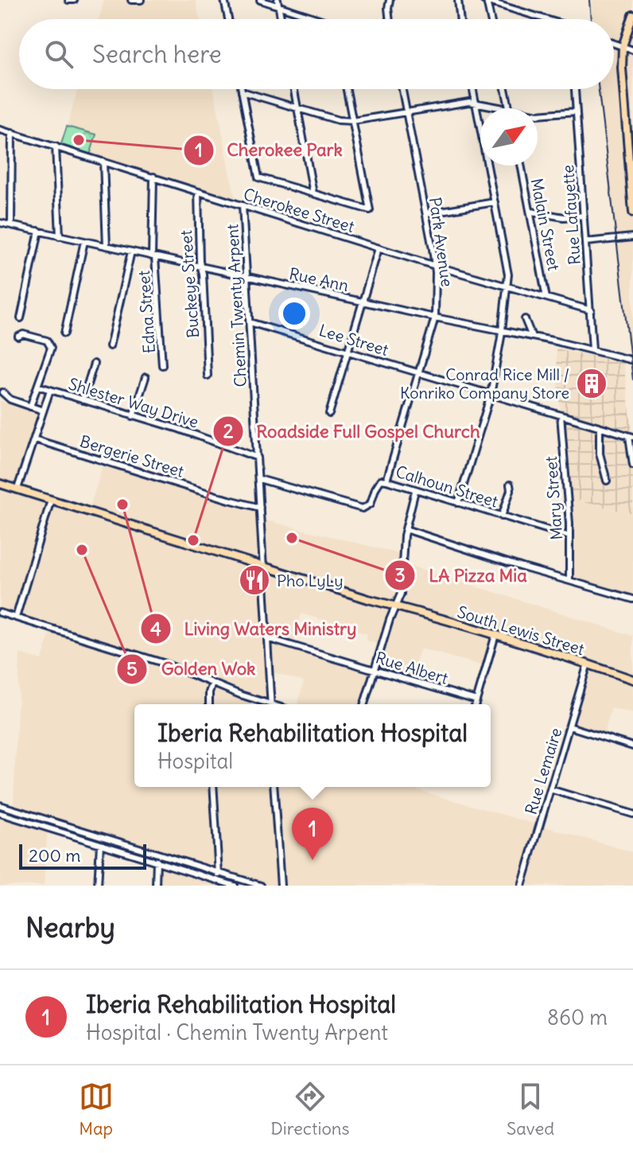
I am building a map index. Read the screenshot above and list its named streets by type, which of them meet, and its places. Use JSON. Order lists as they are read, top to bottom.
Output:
{
  "streets": {
    "main road": ["South Lewis Street"],
    "street": [
      "Cherokee Street",
      "Rue Lafayette",
      "Malain Street",
      "Park Avenue",
      "Rue Ann",
      "Buckeye Street",
      "Chemin Twenty Arpent",
      "Edna Street",
      "Lee Street",
      "Shlester Way Drive",
      "Bergerie Street",
      "Calhoun Street",
      "Mary Street",
      "Rue Albert",
      "Rue Lemaire"
    ]
  },
  "crossings": [
    ["Cherokee Street", "Rue Lafayette"],
    ["Cherokee Street", "Malain Street"],
    ["Cherokee Street", "Park Avenue"],
    ["Cherokee Street", "Buckeye Street"],
    ["Cherokee Street", "Chemin Twenty Arpent"],
    ["Cherokee Street", "Edna Street"],
    ["Rue Lafayette", "Rue Ann"],
    ["Park Avenue", "Rue Ann"],
    ["Park Avenue", "Lee Street"],
    ["Park Avenue", "Calhoun Street"],
    ["Rue Ann", "Buckeye Street"],
    ["Rue Ann", "Chemin Twenty Arpent"],
    ["Rue Ann", "Edna Street"],
    ["Chemin Twenty Arpent", "Lee Street"],
    ["Chemin Twenty Arpent", "Shlester Way Drive"],
    ["Chemin Twenty Arpent", "Bergerie Street"],
    ["Chemin Twenty Arpent", "Calhoun Street"],
    ["Chemin Twenty Arpent", "South Lewis Street"],
    ["Chemin Twenty Arpent", "Rue Albert"],
    ["Lee Street", "Mary Street"],
    ["Calhoun Street", "Mary Street"],
    ["South Lewis Street", "Rue Lemaire"]
  ],
  "places": {
    "other": [
      "Cherokee Park",
      "Living Waters Ministry",
      "LA Pizza Mia",
      "Roadside Full Gospel Church",
      "Golden Wok"
    ],
    "building": ["Conrad Rice Mill / Konriko Company Store"],
    "restaurant": ["Pho LyLy"]
  },
  "scale_bar": "200 m",
  "north": "top right",
  "page": {
    "search": "Search here",
    "popup": ["Iberia Rehabilitation Hospital", "Hospital"],
    "pins": "1",
    "scale": "200 m",
    "heading": "Nearby",
    "list": [
      {
        "mark": "1",
        "name": "Iberia Rehabilitation Hospital",
        "note": "Hospital · Chemin Twenty Arpent",
        "value": "860 m"
      }
    ],
    "nav": ["Map", "Directions", "Saved"]
  }
}
